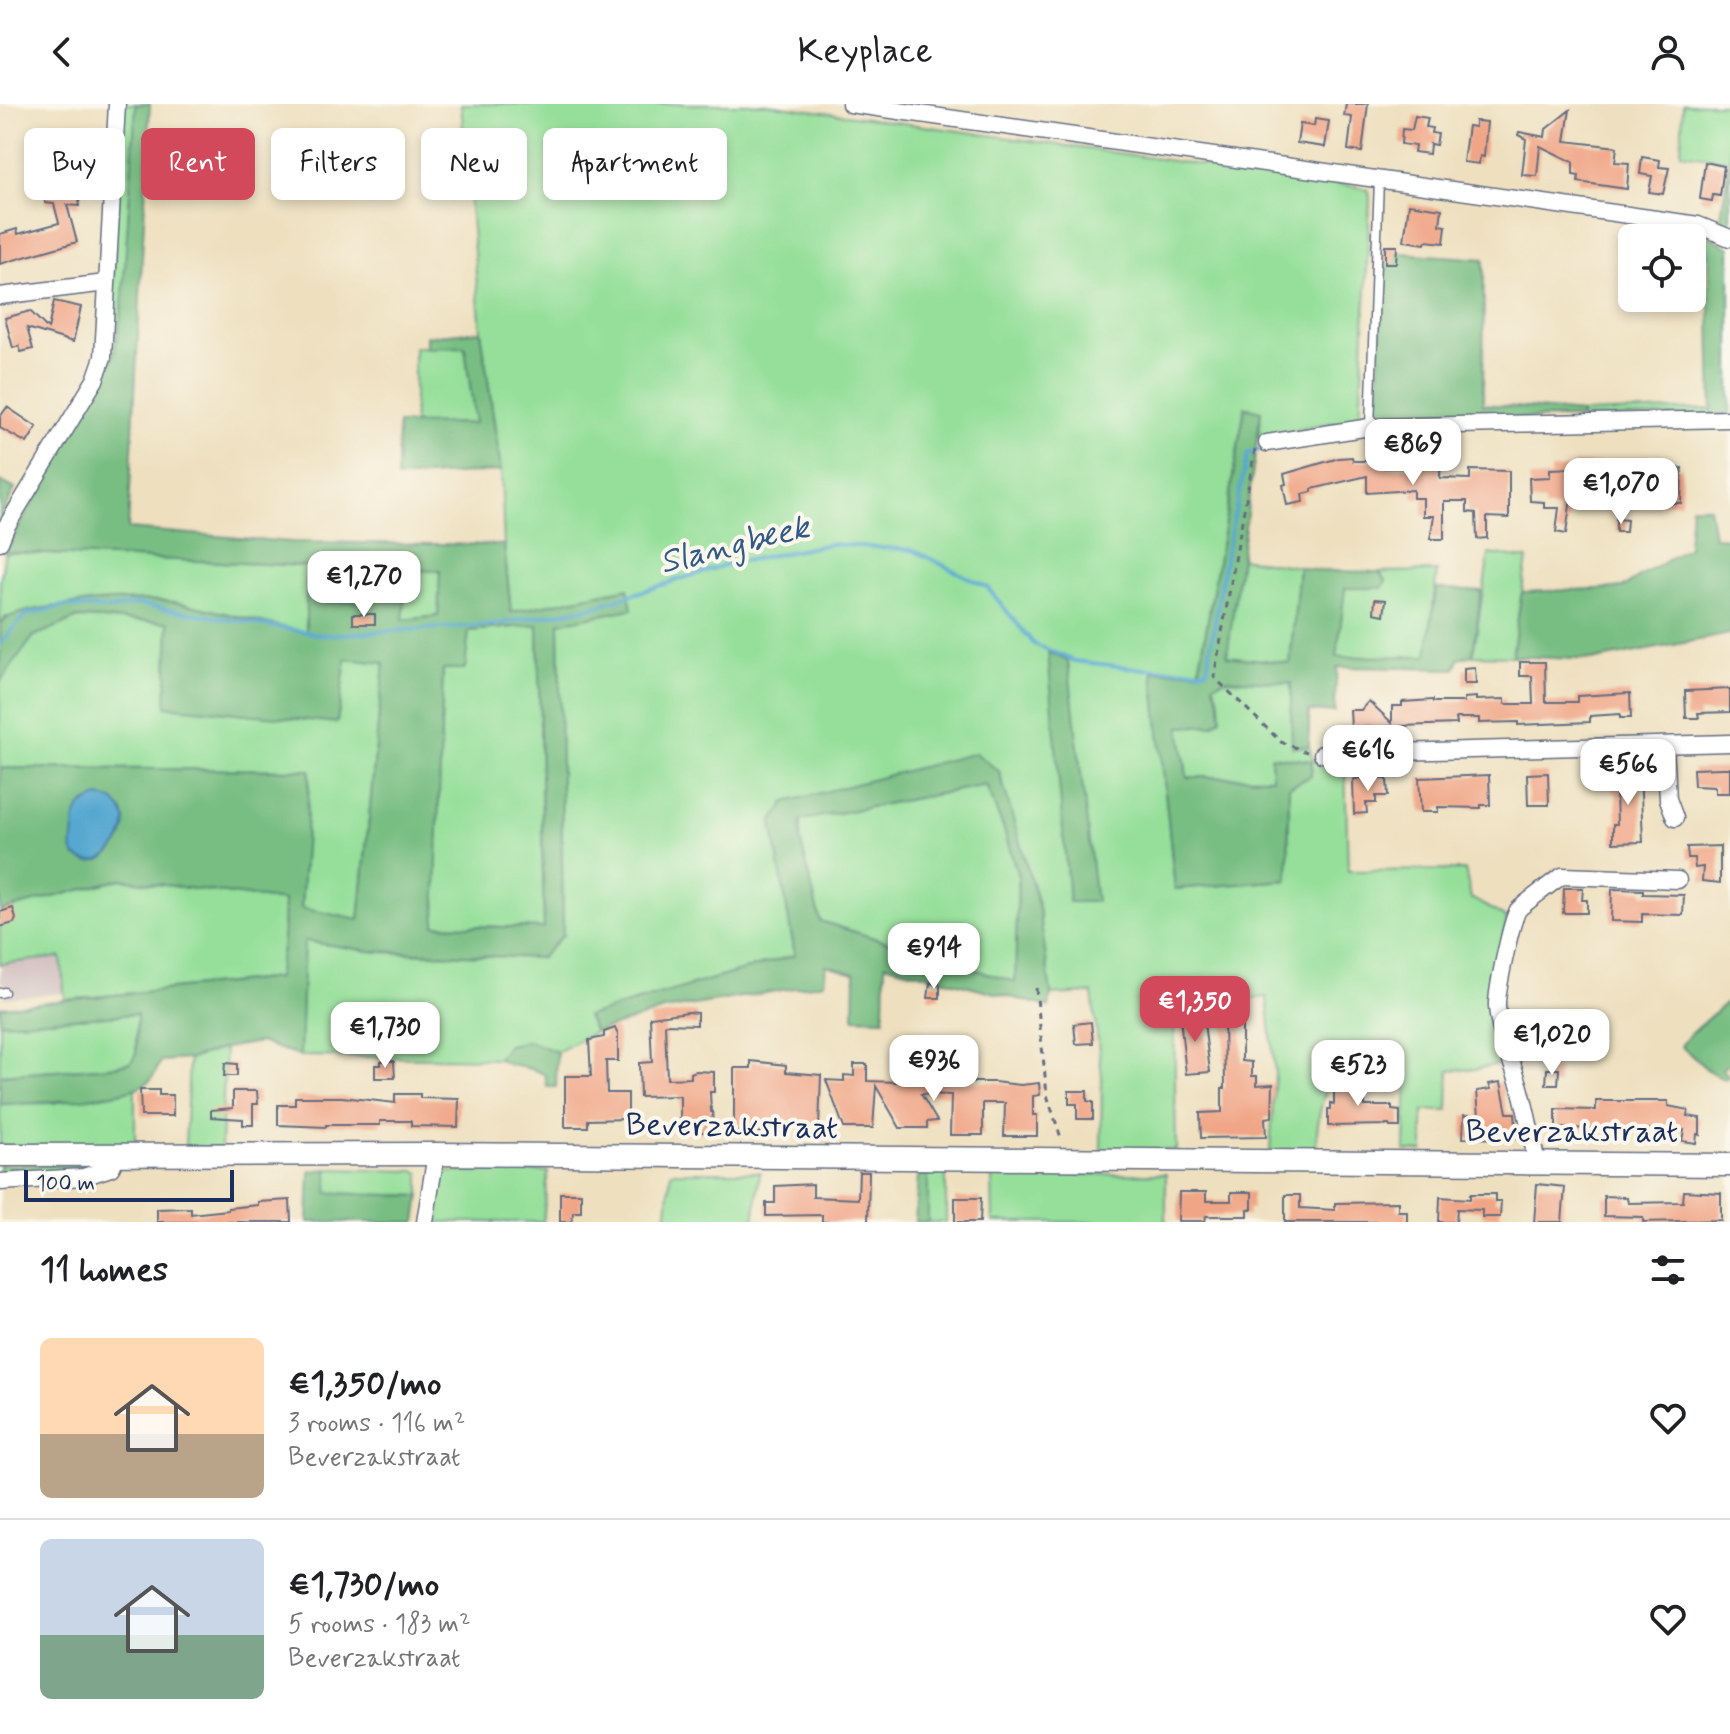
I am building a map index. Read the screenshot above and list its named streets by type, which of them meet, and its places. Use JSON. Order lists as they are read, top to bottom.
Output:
{
  "streets": {
    "street": ["Beverzakstraat"]
  },
  "water": ["Slangbeek"],
  "scale_bar": "100 m",
  "page": {
    "header": "Keyplace",
    "chip": [
      "Buy",
      "Rent",
      "Filters",
      "New",
      "Apartment"
    ],
    "price": [
      "€869",
      "€1,070",
      "€1,270",
      "€616",
      "€566",
      "€914",
      "€1,350",
      "€1,730",
      "€1,020",
      "€936",
      "€523"
    ],
    "scale": "100 m",
    "heading": "11 homes",
    "list": [
      {
        "name": "€1,350/mo",
        "note": "3 rooms · 116 m² · Beverzakstraat"
      },
      {
        "name": "€1,730/mo",
        "note": "5 rooms · 183 m² · Beverzakstraat"
      }
    ]
  }
}
